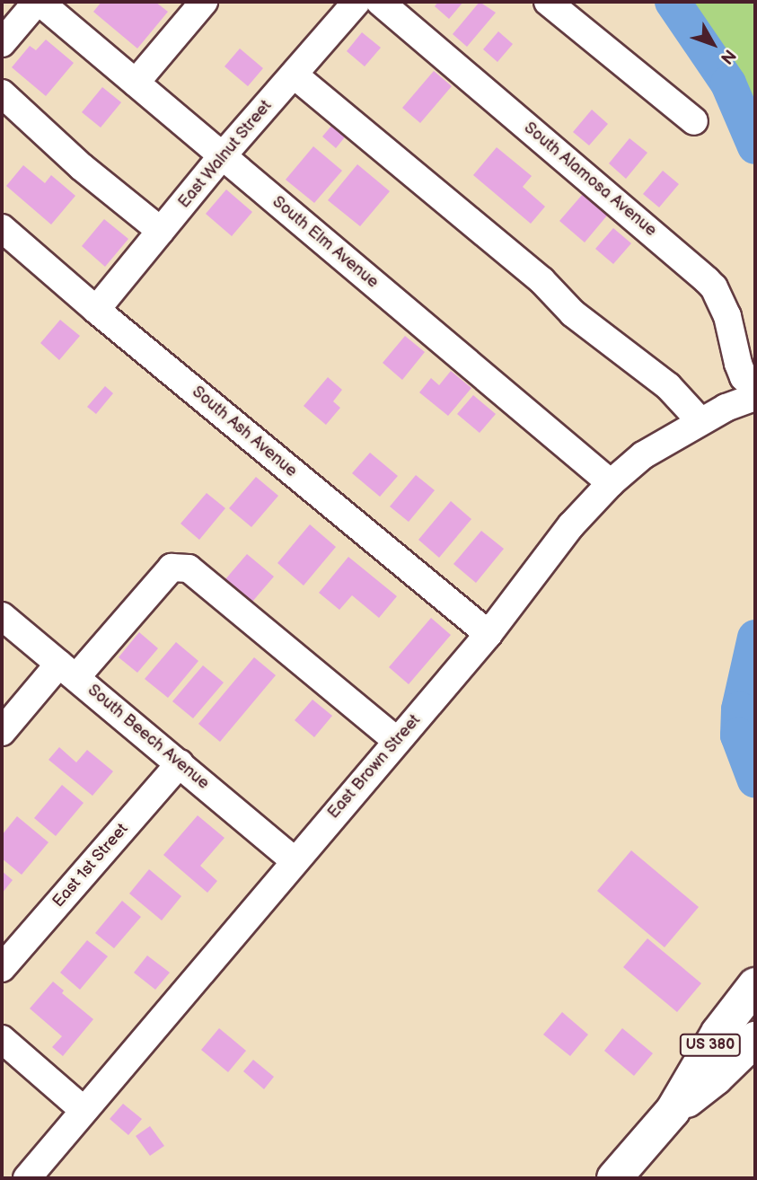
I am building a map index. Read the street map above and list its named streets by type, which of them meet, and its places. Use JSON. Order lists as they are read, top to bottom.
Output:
{
  "streets": {
    "main road": ["US 380"],
    "street": [
      "East Walnut Street",
      "South Alamosa Avenue",
      "South Elm Avenue",
      "South Ash Avenue",
      "South Beech Avenue",
      "East Brown Street",
      "East 1st Street"
    ]
  },
  "crossings": [
    ["East Walnut Street", "South Elm Avenue"],
    ["East Walnut Street", "South Ash Avenue"],
    ["South Elm Avenue", "East Brown Street"],
    ["South Ash Avenue", "East Brown Street"],
    ["South Beech Avenue", "East Brown Street"],
    ["South Beech Avenue", "East 1st Street"]
  ],
  "north": "bottom right"
}
